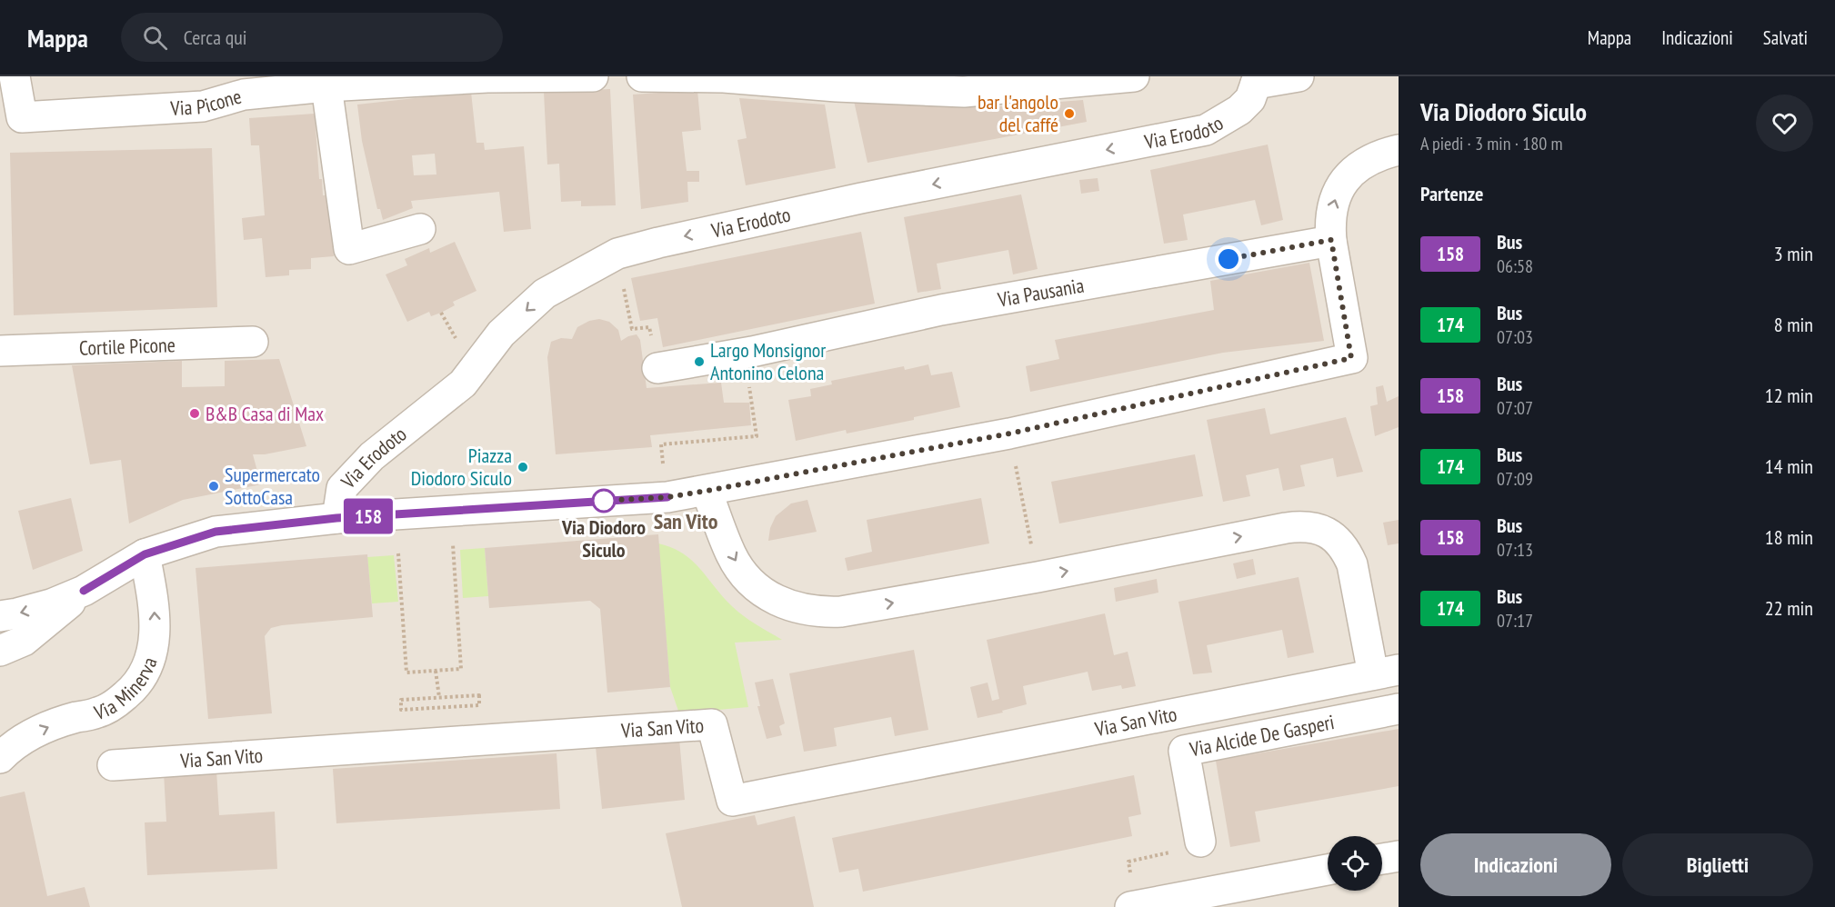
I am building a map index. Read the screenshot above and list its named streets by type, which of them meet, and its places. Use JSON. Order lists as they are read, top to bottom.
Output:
{
  "streets": {
    "street": [
      "Via Picone",
      "Via Erodoto",
      "Via Pausania",
      "Cortile Picone",
      "Via Minerva",
      "Via San Vito",
      "Via Alcide De Gasperi"
    ]
  },
  "districts": ["San Vito"],
  "places": [
    "bar l'angolo del caffé",
    "Largo Monsignor Antonino Celona",
    "B&B Casa di Max",
    "Piazza Diodoro Siculo",
    "Supermercato SottoCasa",
    "Via Diodoro Siculo"
  ],
  "lines": ["bus line 158"],
  "page": {
    "header": "Mappa",
    "search": "Cerca qui",
    "nav": ["Mappa", "Indicazioni", "Salvati"],
    "on_map": "158",
    "heading": [
      ["Via Diodoro Siculo", "A piedi · 3 min · 180 m"],
      "Partenze"
    ],
    "list": [
      {
        "mark": "158",
        "name": "Bus",
        "note": "06:58",
        "value": "3 min"
      },
      {
        "mark": "174",
        "name": "Bus",
        "note": "07:03",
        "value": "8 min"
      },
      {
        "mark": "158",
        "name": "Bus",
        "note": "07:07",
        "value": "12 min"
      },
      {
        "mark": "174",
        "name": "Bus",
        "note": "07:09",
        "value": "14 min"
      },
      {
        "mark": "158",
        "name": "Bus",
        "note": "07:13",
        "value": "18 min"
      },
      {
        "mark": "174",
        "name": "Bus",
        "note": "07:17",
        "value": "22 min"
      }
    ],
    "buttons": ["Indicazioni", "Biglietti"]
  }
}
